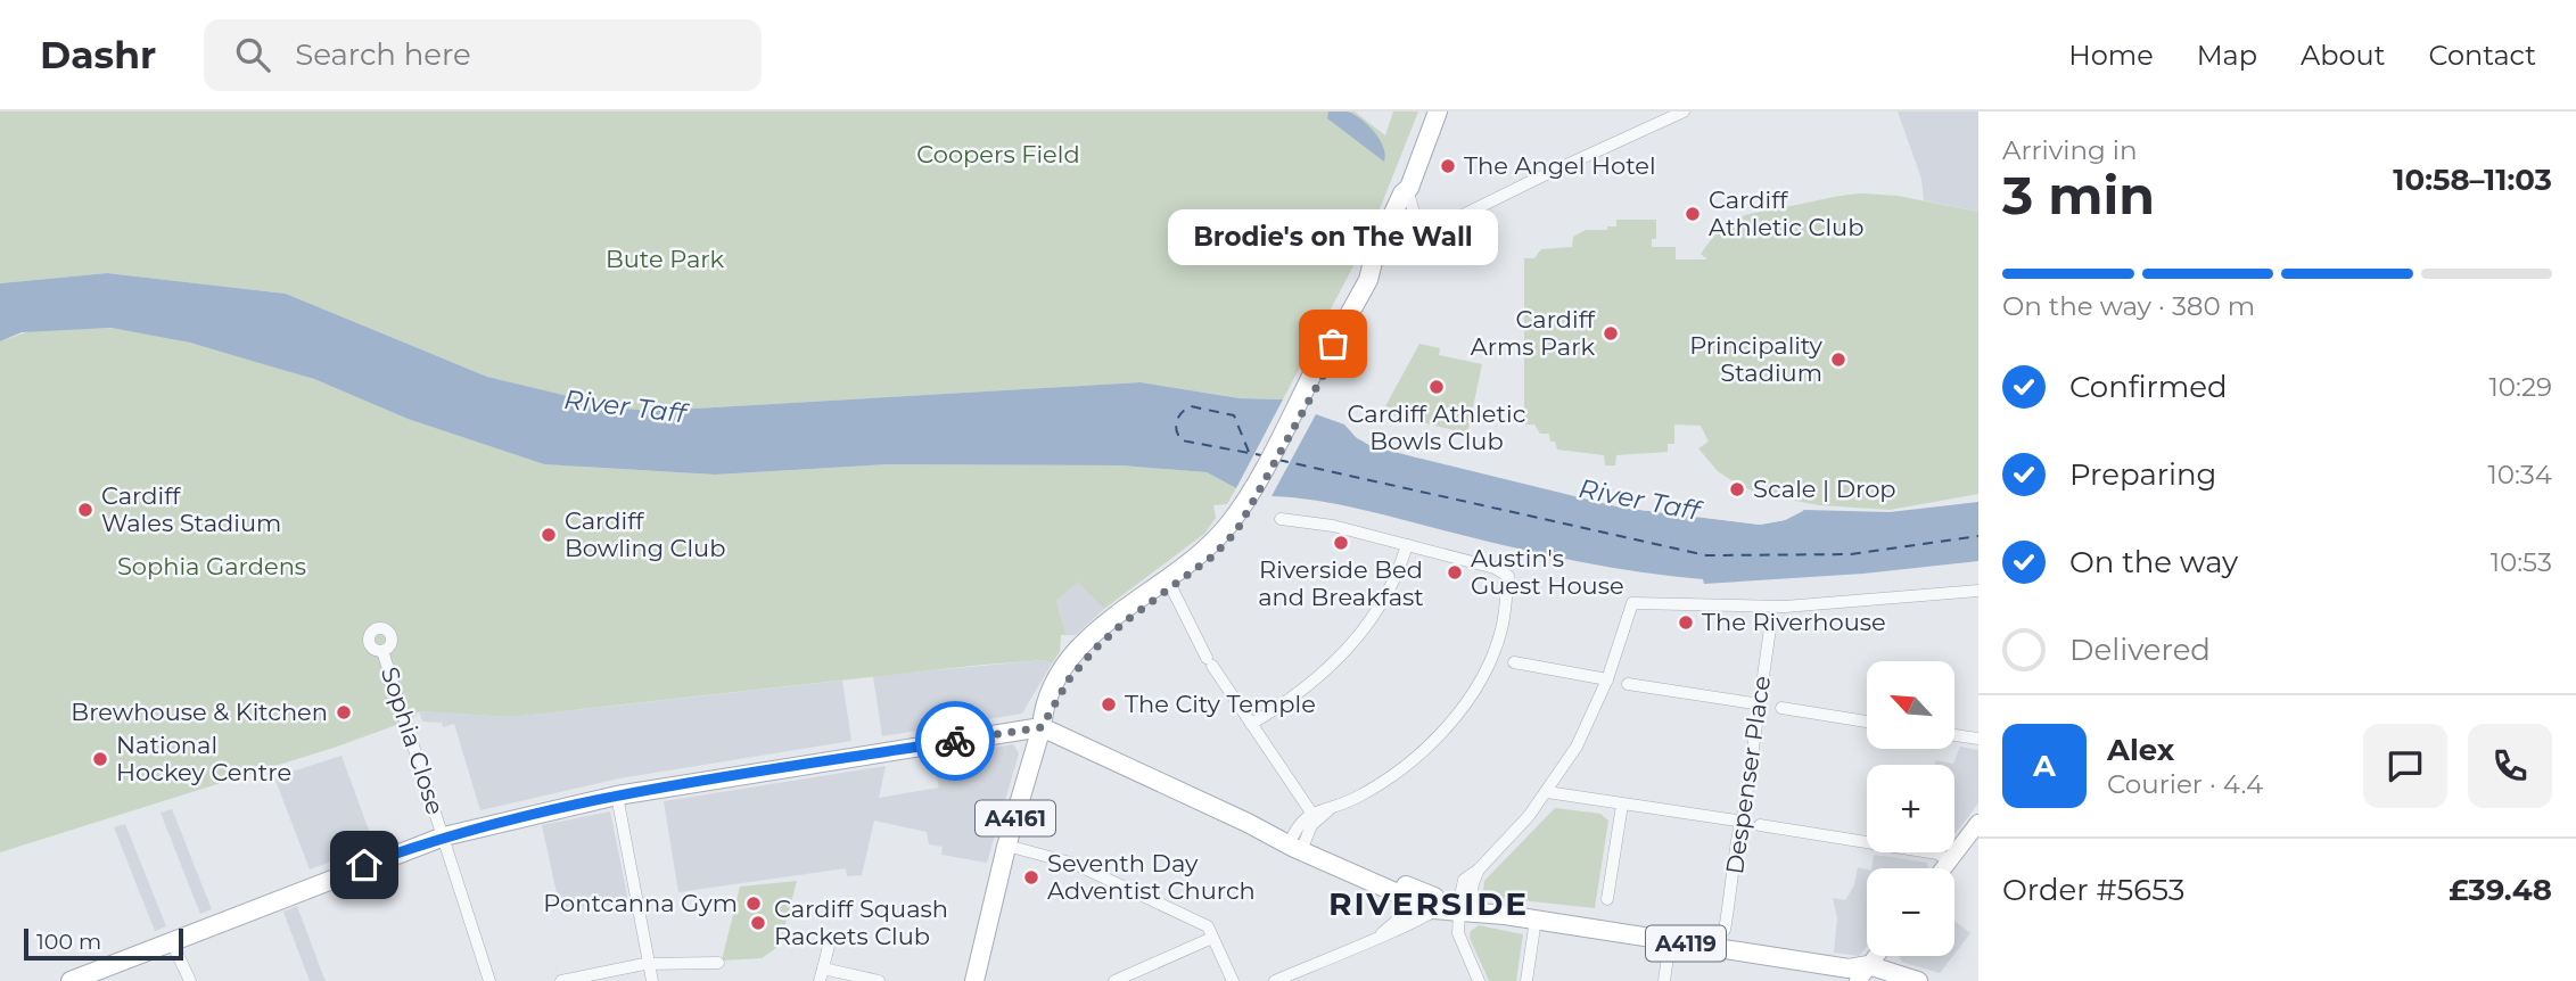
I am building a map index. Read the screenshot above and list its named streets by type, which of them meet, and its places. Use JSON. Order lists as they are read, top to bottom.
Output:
{
  "streets": {
    "main road": ["A4161", "A4119"],
    "street": ["Sophia Close", "Despenser Place"]
  },
  "crossings": [
    ["A4161", "A4119"]
  ],
  "districts": ["RIVERSIDE"],
  "water": ["River Taff"],
  "parks": ["Coopers Field", "Bute Park", "Sophia Gardens"],
  "places": [
    "The Angel Hotel",
    "Cardiff Athletic Club",
    "Cardiff Arms Park",
    "Brodie's on The Wall",
    "Principality Stadium",
    "Cardiff Athletic Bowls Club",
    "Scale | Drop",
    "Cardiff Wales Stadium",
    "Cardiff Bowling Club",
    "Riverside Bed and Breakfast",
    "Austin's Guest House",
    "The Riverhouse",
    "The City Temple",
    "Brewhouse & Kitchen",
    "National Hockey Centre",
    "Seventh Day Adventist Church",
    "Pontcanna Gym",
    "Cardiff Squash Rackets Club"
  ],
  "scale_bar": "100 m",
  "north": "top left",
  "page": {
    "header": "Dashr",
    "search": "Search here",
    "nav": [
      "Home",
      "Map",
      "About",
      "Contact"
    ],
    "heading": ["3 min", "Arriving in", "10:58–11:03"],
    "panel": [
      "Alex",
      "Courier · 4.4",
      "Order #5653",
      "£39.48"
    ],
    "bubble": "Brodie's on The Wall",
    "bar": "On the way · 380 m",
    "list": [
      ["Confirmed", "10:29"],
      ["Preparing", "10:34"],
      ["On the way", "10:53"],
      "Delivered"
    ],
    "map_buttons": ["+", "−"],
    "round": "A",
    "scale": "100 m"
  }
}
